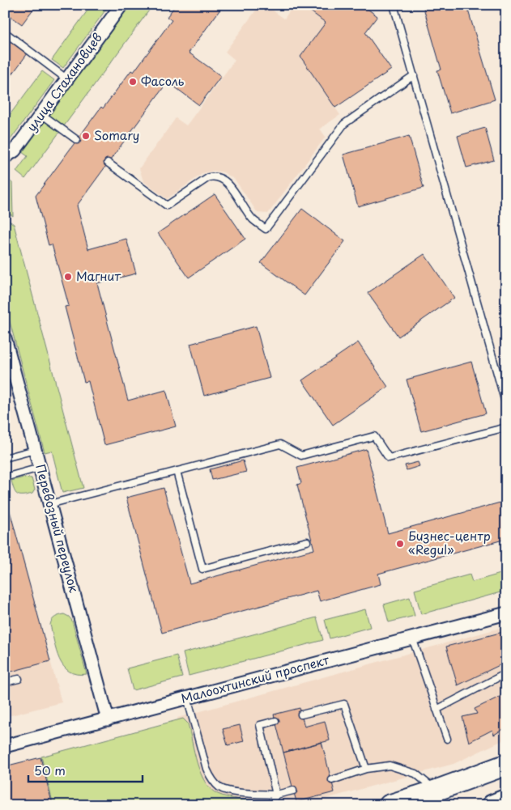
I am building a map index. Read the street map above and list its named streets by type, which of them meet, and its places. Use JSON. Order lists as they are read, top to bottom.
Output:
{
  "streets": {
    "street": ["улица Стахановцев", "Перевозный переулок", "Малоохтинский проспект"]
  },
  "crossings": [
    ["Перевозный переулок", "Малоохтинский проспект"]
  ],
  "places": [
    "Фасоль",
    "Somary",
    "Магнит",
    "Бизнес-центр «Regul»"
  ],
  "scale_bar": "50 m"
}
